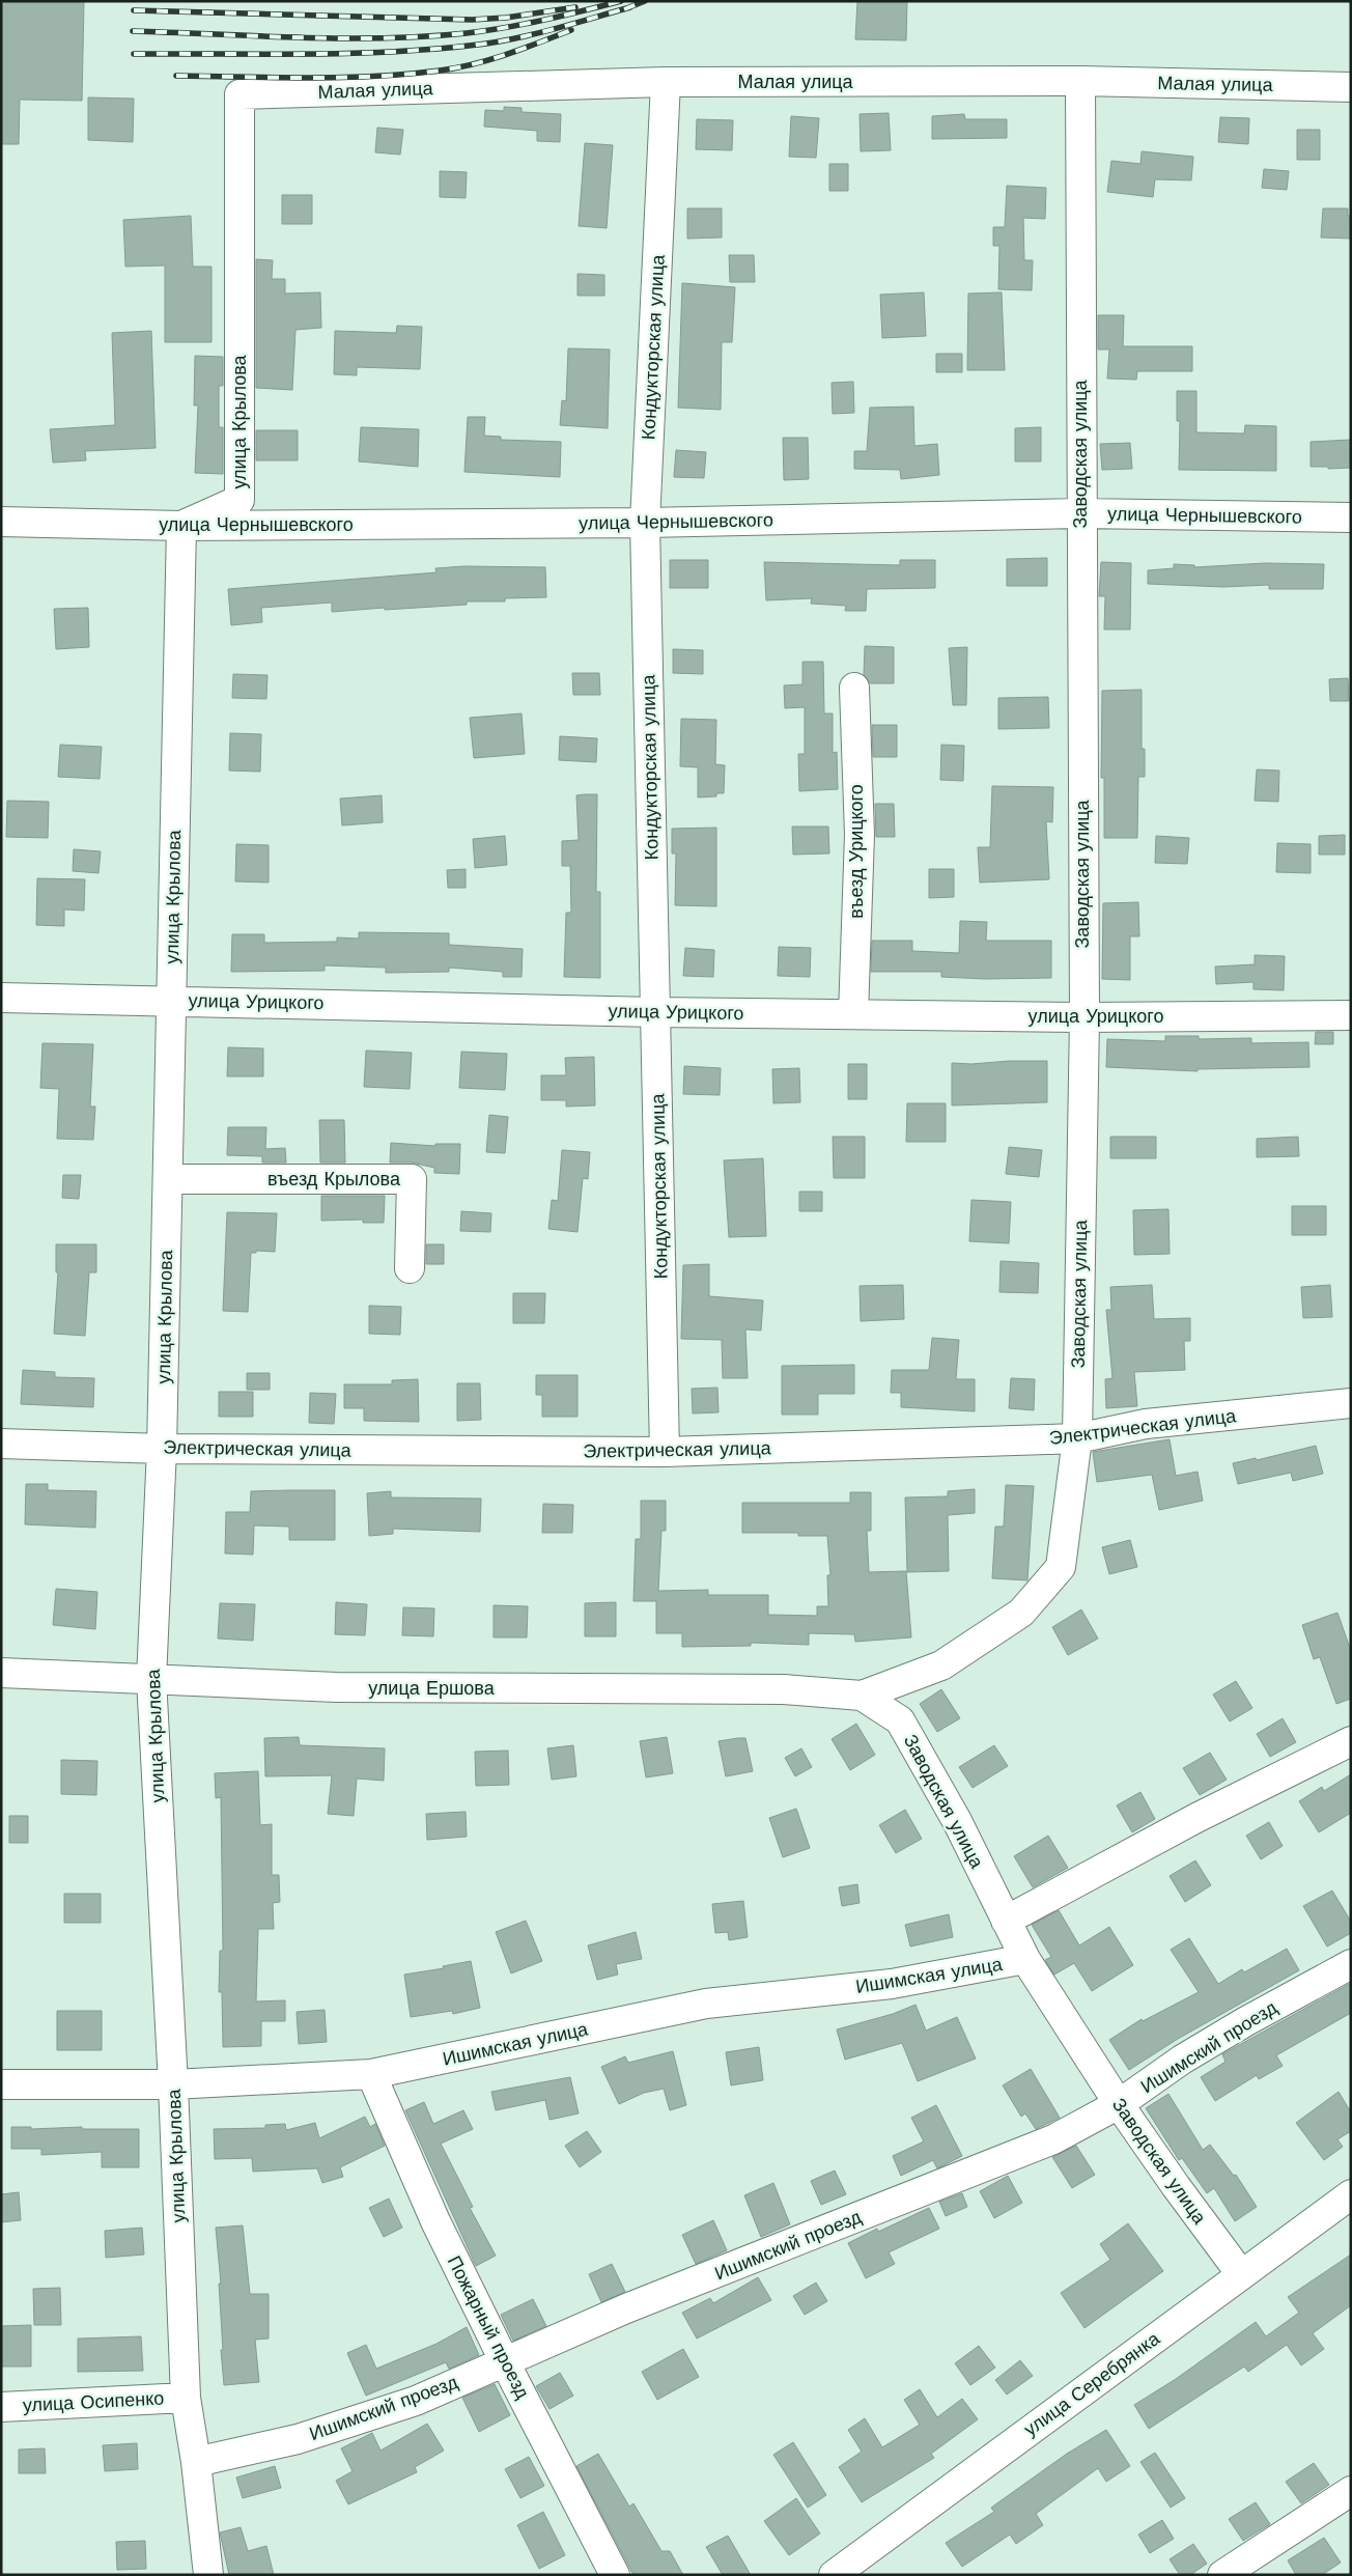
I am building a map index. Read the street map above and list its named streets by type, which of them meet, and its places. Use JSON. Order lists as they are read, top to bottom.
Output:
{
  "streets": {
    "street": [
      "Малая улица",
      "Кондукторская улица",
      "улица Крылова",
      "Заводская улица",
      "улица Чернышевского",
      "въезд Урицкого",
      "улица Урицкого",
      "въезд Крылова",
      "Электрическая улица",
      "улица Ершова",
      "Ишимская улица",
      "Ишимский проезд",
      "Пожарный проезд",
      "улица Серебрянка",
      "улица Осипенко"
    ]
  },
  "crossings": [
    ["Малая улица", "Кондукторская улица"],
    ["Малая улица", "улица Крылова"],
    ["Малая улица", "Заводская улица"],
    ["Кондукторская улица", "улица Чернышевского"],
    ["Кондукторская улица", "улица Урицкого"],
    ["Кондукторская улица", "Электрическая улица"],
    ["улица Крылова", "улица Чернышевского"],
    ["улица Крылова", "улица Урицкого"],
    ["улица Крылова", "въезд Крылова"],
    ["улица Крылова", "Электрическая улица"],
    ["улица Крылова", "улица Ершова"],
    ["улица Крылова", "Ишимская улица"],
    ["улица Крылова", "Ишимский проезд"],
    ["улица Крылова", "улица Осипенко"],
    ["Заводская улица", "улица Чернышевского"],
    ["Заводская улица", "улица Урицкого"],
    ["Заводская улица", "Электрическая улица"],
    ["Заводская улица", "улица Ершова"],
    ["Заводская улица", "Ишимская улица"],
    ["Заводская улица", "Ишимский проезд"],
    ["Заводская улица", "улица Серебрянка"],
    ["въезд Урицкого", "улица Урицкого"],
    ["Ишимская улица", "Пожарный проезд"],
    ["Ишимский проезд", "Пожарный проезд"]
  ]
}
